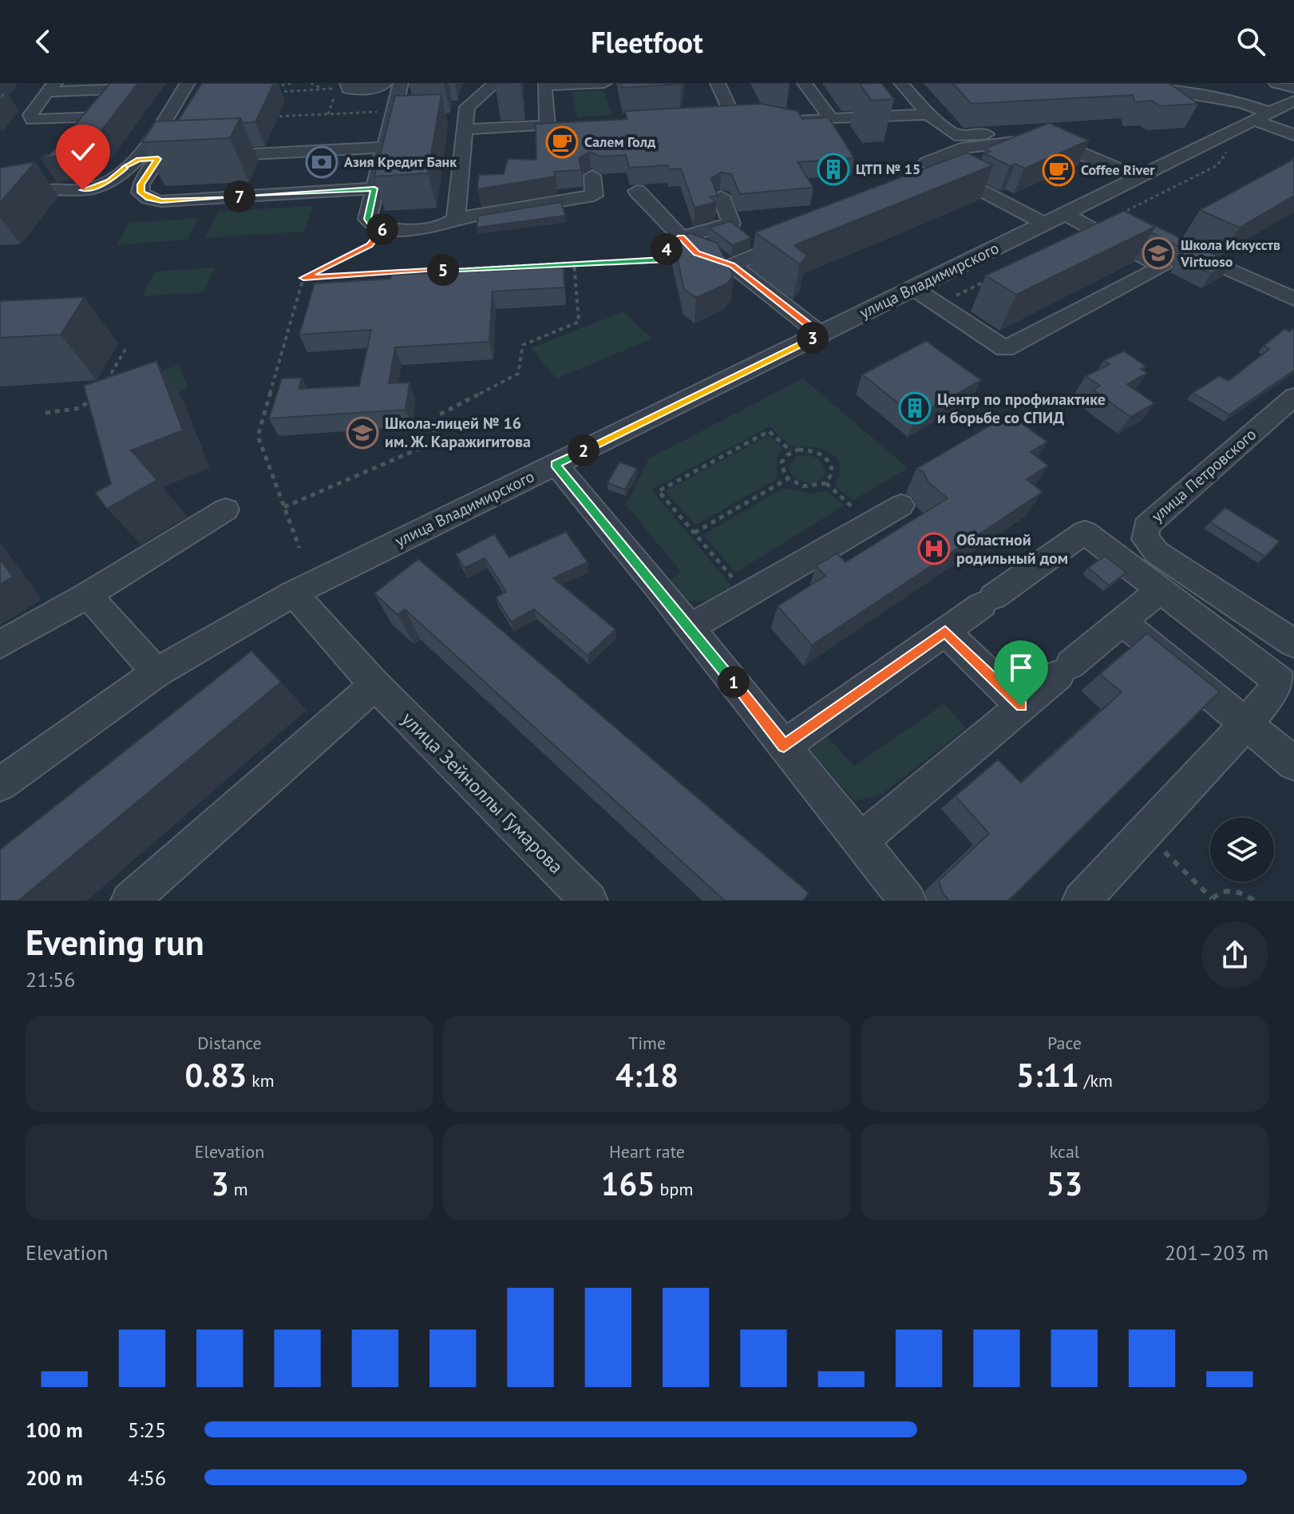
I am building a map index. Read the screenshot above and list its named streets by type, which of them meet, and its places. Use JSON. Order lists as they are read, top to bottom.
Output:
{
  "streets": {
    "street": ["улица Владимирского", "улица Петровского", "улица Зейноллы Гумарова"]
  },
  "crossings": [
    ["улица Владимирского", "улица Зейноллы Гумарова"]
  ],
  "places": {
    "cafe": ["Салем Голд", "Coffee River"],
    "bank": ["Азия Кредит Банк"],
    "building": ["ЦТП № 15", "Центр по профилактике и борьбе со СПИД"],
    "school or university": ["Школа Искусств Virtuoso", "Школа-лицей № 16 им. Ж. Каражигитова"],
    "hospital": ["Областной родильный дом"]
  },
  "page": {
    "header": "Fleetfoot",
    "pins": [
      "7",
      "6",
      "4",
      "5",
      "3",
      "2",
      "1"
    ],
    "heading": ["Evening run", "21:56"],
    "stats": [
      ["Distance", "0.83 km"],
      ["Time", "4:18"],
      ["Pace", "5:11 /km"],
      ["Elevation", "3 m"],
      ["Heart rate", "165 bpm"],
      ["kcal", "53"]
    ],
    "chart": ["Elevation", "201–203 m"],
    "list": [
      {
        "name": "100 m",
        "note": "5:25"
      },
      {
        "name": "200 m",
        "note": "4:56"
      }
    ]
  }
}
